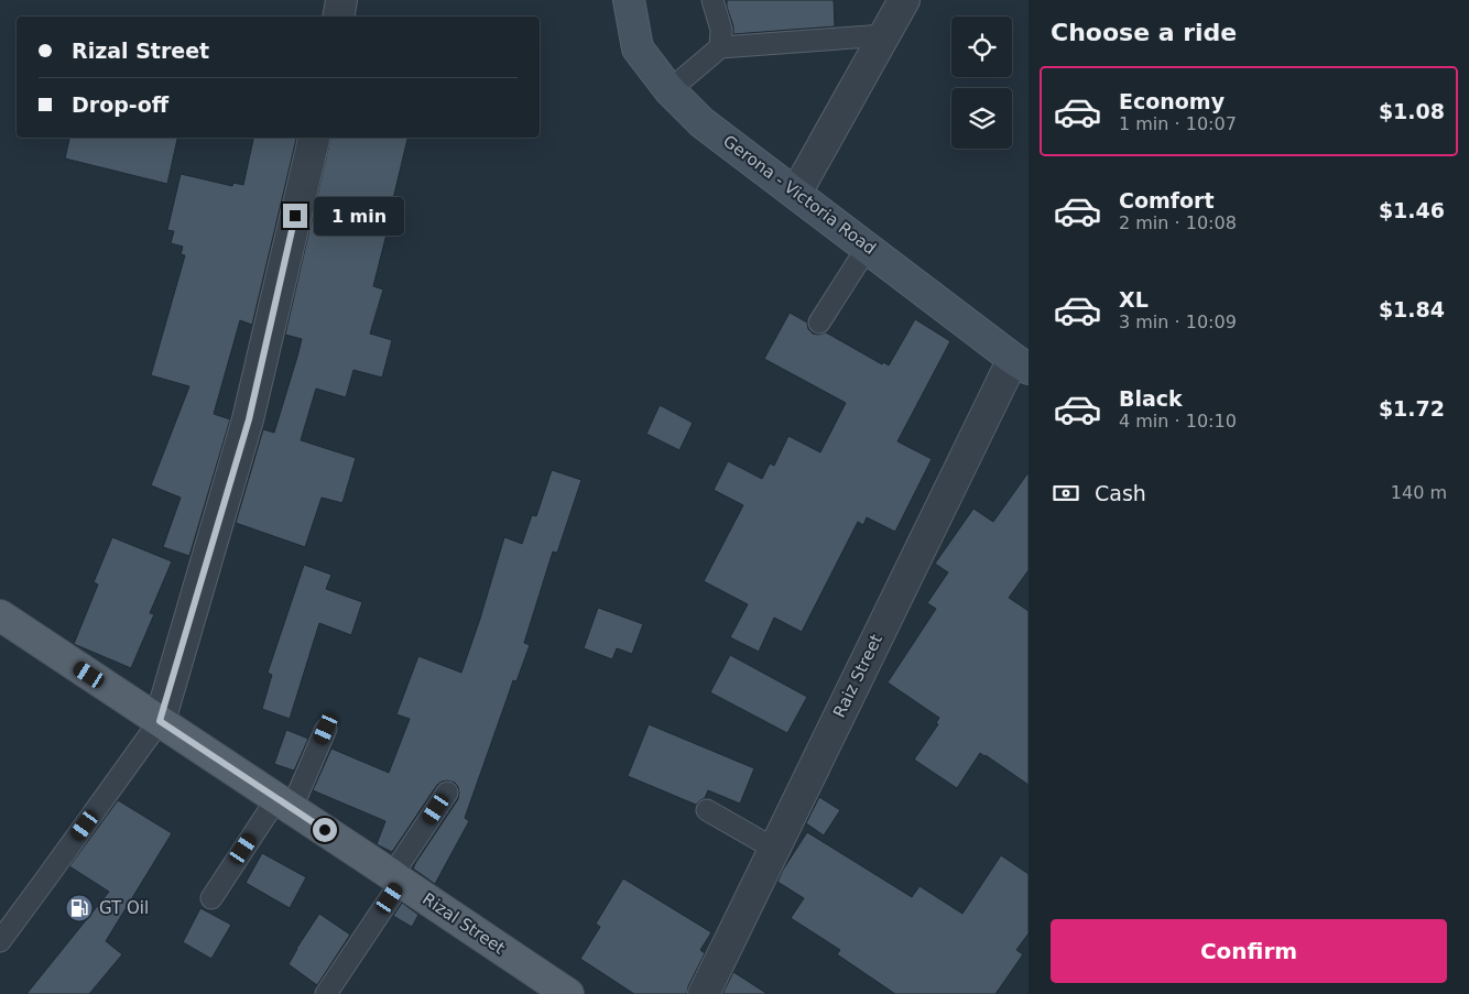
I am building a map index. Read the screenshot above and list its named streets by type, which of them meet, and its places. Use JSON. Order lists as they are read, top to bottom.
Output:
{
  "streets": {
    "main road": ["Gerona - Victoria Road", "Rizal Street"],
    "street": ["Raiz Street"]
  },
  "crossings": [
    ["Gerona - Victoria Road", "Raiz Street"]
  ],
  "places": {
    "fuel station": ["GT Oil"]
  },
  "page": {
    "heading": "Choose a ride",
    "banner": ["Rizal Street", "Drop-off"],
    "list": [
      {
        "name": "Economy",
        "note": "1 min · 10:07",
        "value": "$1.08"
      },
      {
        "name": "Comfort",
        "note": "2 min · 10:08",
        "value": "$1.46"
      },
      {
        "name": "XL",
        "note": "3 min · 10:09",
        "value": "$1.84"
      },
      {
        "name": "Black",
        "note": "4 min · 10:10",
        "value": "$1.72"
      }
    ],
    "bubble": "1 min",
    "pay": ["Cash", "140 m"],
    "buttons": "Confirm"
  }
}
